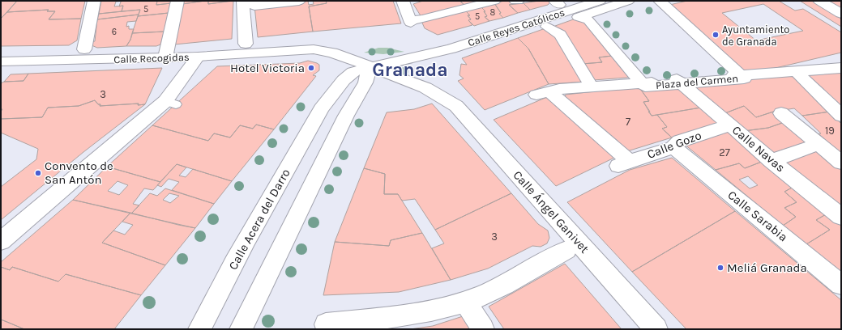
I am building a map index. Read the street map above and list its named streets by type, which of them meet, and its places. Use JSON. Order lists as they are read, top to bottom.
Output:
{
  "streets": {
    "street": [
      "Calle Reyes Católicos",
      "Calle Recogidas",
      "Plaza del Carmen",
      "Calle Gozo",
      "Calle Navas",
      "Calle Ángel Ganivet",
      "Calle Sarabia",
      "Calle Acera del Darro"
    ]
  },
  "crossings": [
    ["Calle Reyes Católicos", "Calle Recogidas"],
    ["Calle Reyes Católicos", "Calle Ángel Ganivet"],
    ["Calle Reyes Católicos", "Calle Acera del Darro"],
    ["Calle Recogidas", "Calle Ángel Ganivet"],
    ["Calle Recogidas", "Calle Acera del Darro"],
    ["Calle Gozo", "Calle Navas"],
    ["Calle Gozo", "Calle Sarabia"],
    ["Calle Ángel Ganivet", "Calle Acera del Darro"]
  ],
  "districts": ["Granada"],
  "places": [
    "Ayuntamiento de Granada",
    "Hotel Victoria",
    "Convento de San Antón",
    "Meliá Granada"
  ],
  "house_numbers": [
    "5",
    "8",
    "5",
    "6",
    "3",
    "7",
    "19",
    "27",
    "3"
  ]
}
